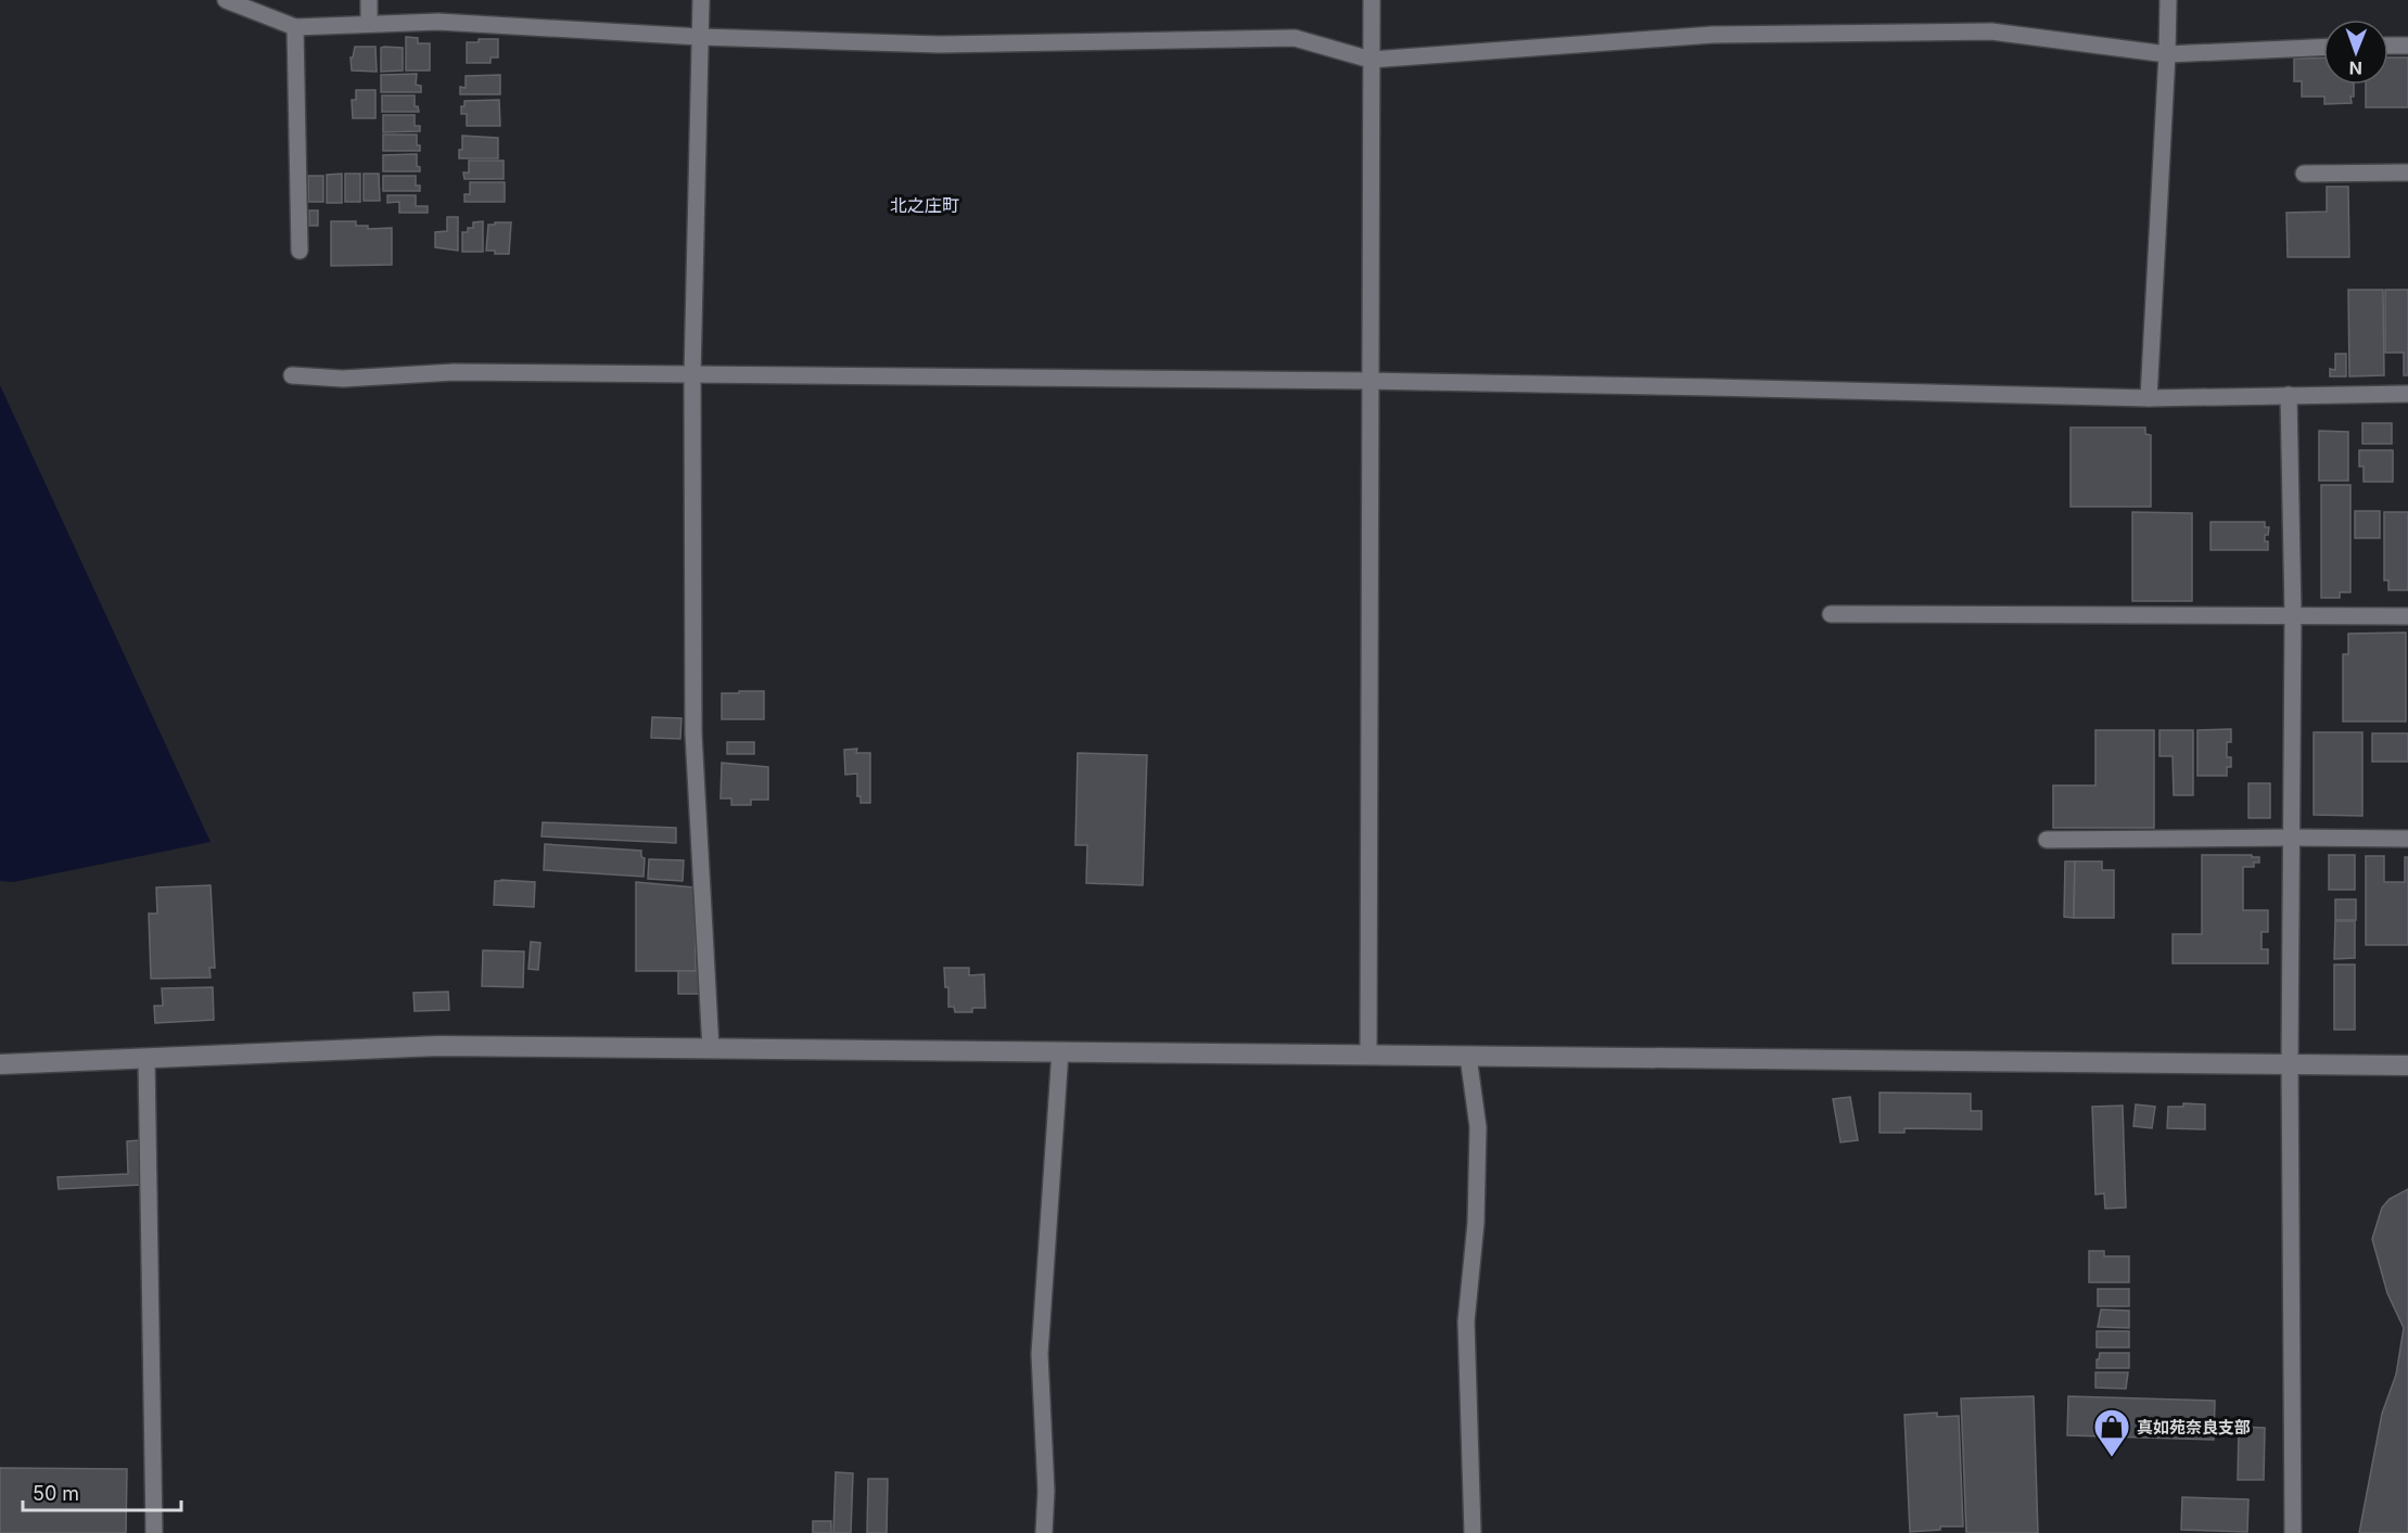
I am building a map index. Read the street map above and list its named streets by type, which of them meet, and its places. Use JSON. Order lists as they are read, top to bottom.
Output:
{
  "districts": ["北之庄町"],
  "places": {
    "shop": ["真如苑奈良支部"]
  },
  "scale_bar": "50 m",
  "north": "bottom"
}
